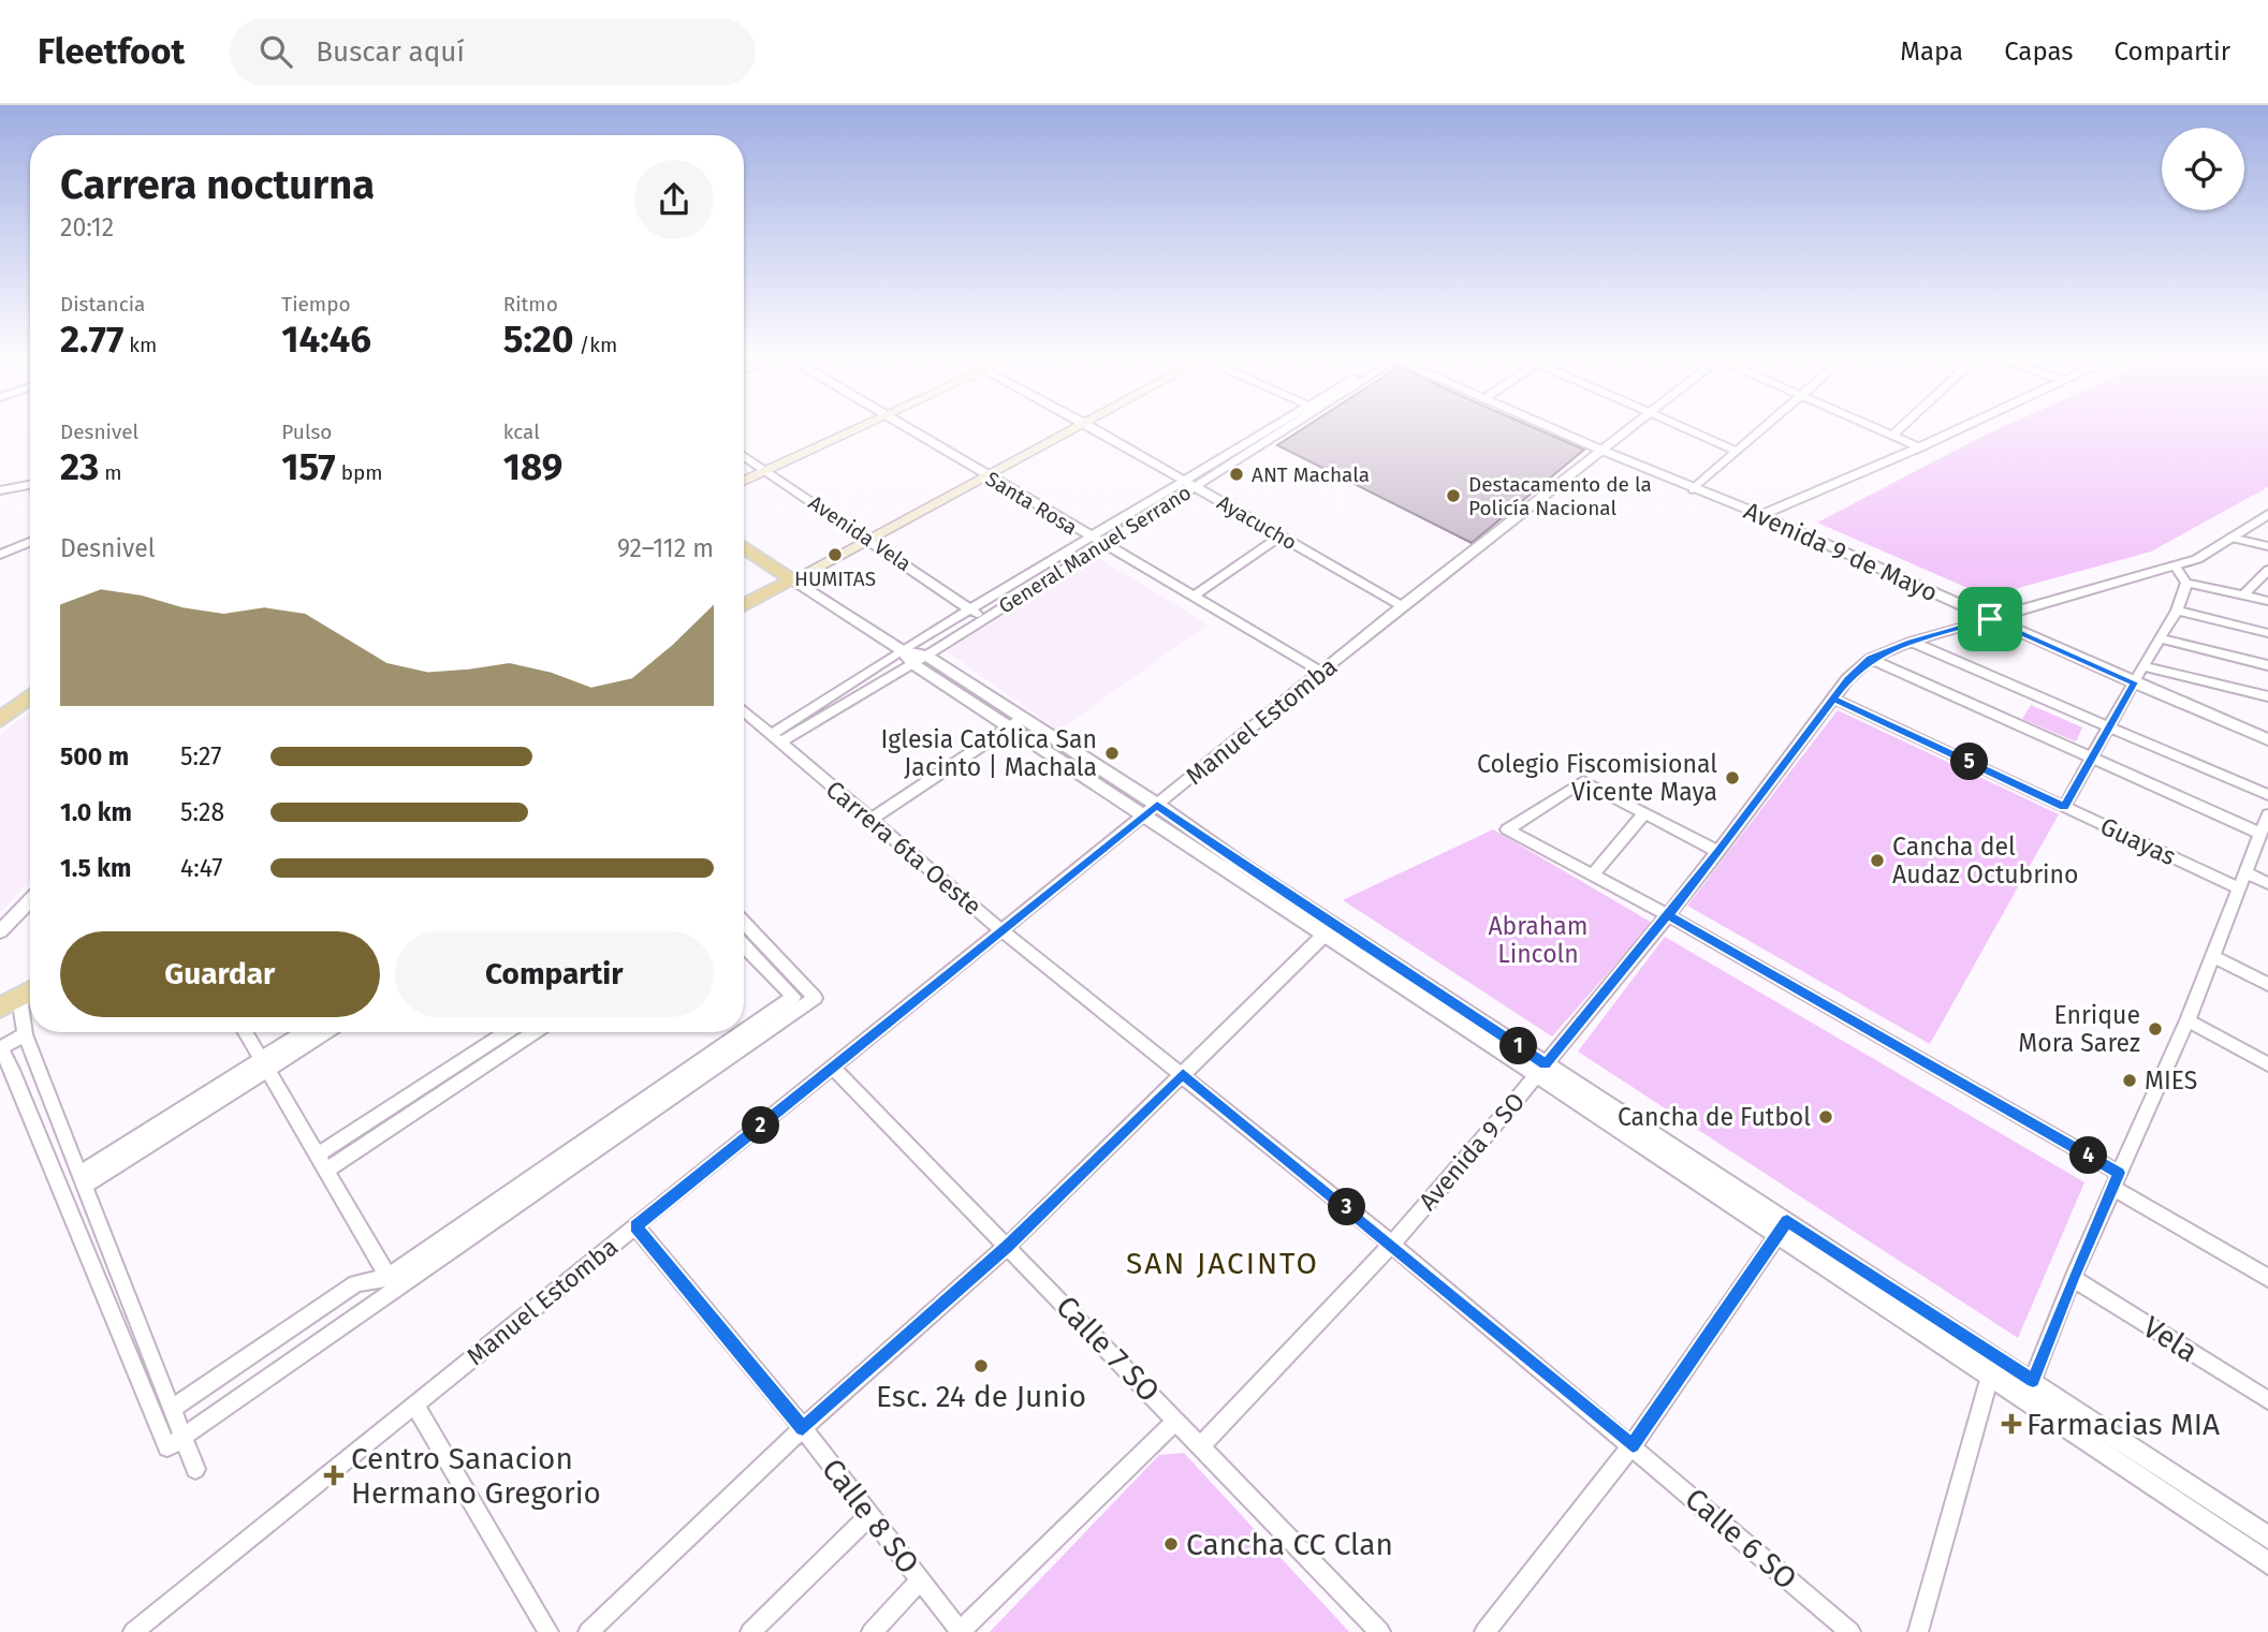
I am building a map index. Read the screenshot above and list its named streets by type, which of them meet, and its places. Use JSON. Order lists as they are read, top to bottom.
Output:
{
  "streets": {
    "street": [
      "Santa Rosa",
      "Ayacucho",
      "Avenida Vela",
      "General Manuel Serrano",
      "Avenida 9 de Mayo",
      "Manuel Estomba",
      "Guayas",
      "Carrera 6ta Oeste",
      "Avenida 9 SO",
      "Vela",
      "Calle 7 SO",
      "Calle 8 SO",
      "Calle 6 SO"
    ]
  },
  "crossings": [
    ["Santa Rosa", "General Manuel Serrano"],
    ["Santa Rosa", "Manuel Estomba"],
    ["Ayacucho", "General Manuel Serrano"],
    ["Ayacucho", "Manuel Estomba"],
    ["Avenida Vela", "General Manuel Serrano"],
    ["General Manuel Serrano", "Carrera 6ta Oeste"],
    ["Avenida 9 de Mayo", "Manuel Estomba"],
    ["Manuel Estomba", "Carrera 6ta Oeste"],
    ["Manuel Estomba", "Calle 7 SO"],
    ["Manuel Estomba", "Calle 8 SO"],
    ["Guayas", "Avenida 9 SO"],
    ["Carrera 6ta Oeste", "Avenida 9 SO"],
    ["Carrera 6ta Oeste", "Calle 6 SO"],
    ["Avenida 9 SO", "Calle 7 SO"]
  ],
  "districts": ["SAN JACINTO"],
  "parks": ["Abraham Lincoln"],
  "places": {
    "other": [
      "ANT Machala",
      "Destacamento de la Policía Nacional",
      "HUMITAS",
      "Iglesia Católica San Jacinto | Machala",
      "Colegio Fiscomisional Vicente Maya",
      "Cancha del Audaz Octubrino",
      "Enrique Mora Sarez",
      "MIES",
      "Cancha de Futbol",
      "Esc. 24 de Junio",
      "Cancha CC Clan"
    ],
    "health": ["Farmacias MIA", "Centro Sanacion Hermano Gregorio"]
  },
  "page": {
    "header": "Fleetfoot",
    "search": "Buscar aquí",
    "nav": ["Mapa", "Capas", "Compartir"],
    "heading": ["Carrera nocturna", "20:12"],
    "stats": [
      ["Distancia", "2.77 km"],
      ["Tiempo", "14:46"],
      ["Ritmo", "5:20 /km"],
      ["Desnivel", "23 m"],
      ["Pulso", "157 bpm"],
      ["kcal", "189"]
    ],
    "chart": ["Desnivel", "92–112 m"],
    "list": [
      {
        "name": "500 m",
        "note": "5:27"
      },
      {
        "name": "1.0 km",
        "note": "5:28"
      },
      {
        "name": "1.5 km",
        "note": "4:47"
      }
    ],
    "pins": [
      "5",
      "1",
      "2",
      "4",
      "3"
    ],
    "buttons": ["Guardar", "Compartir"]
  }
}
